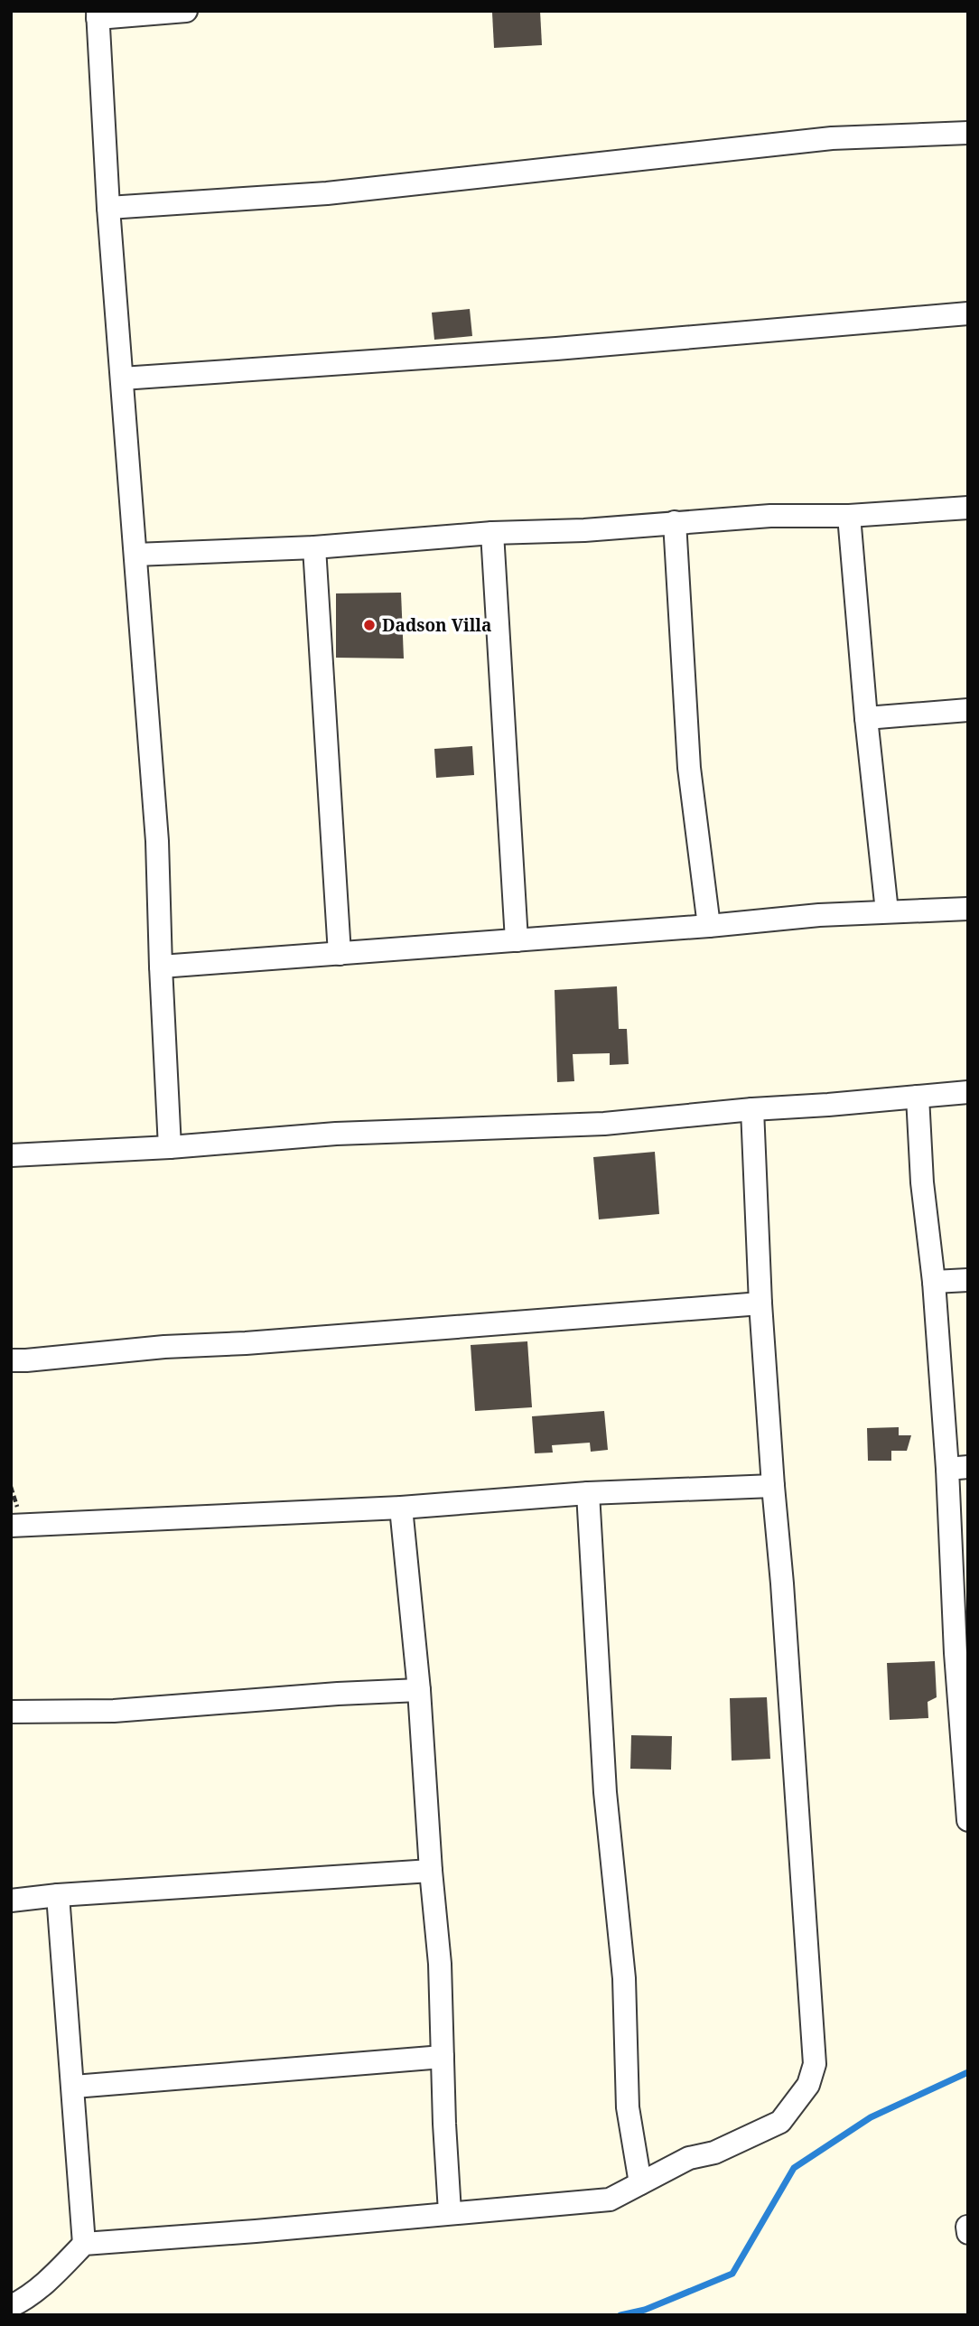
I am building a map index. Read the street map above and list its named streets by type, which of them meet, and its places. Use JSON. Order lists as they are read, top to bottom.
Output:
{
  "places": ["Dadson Villa"]
}
